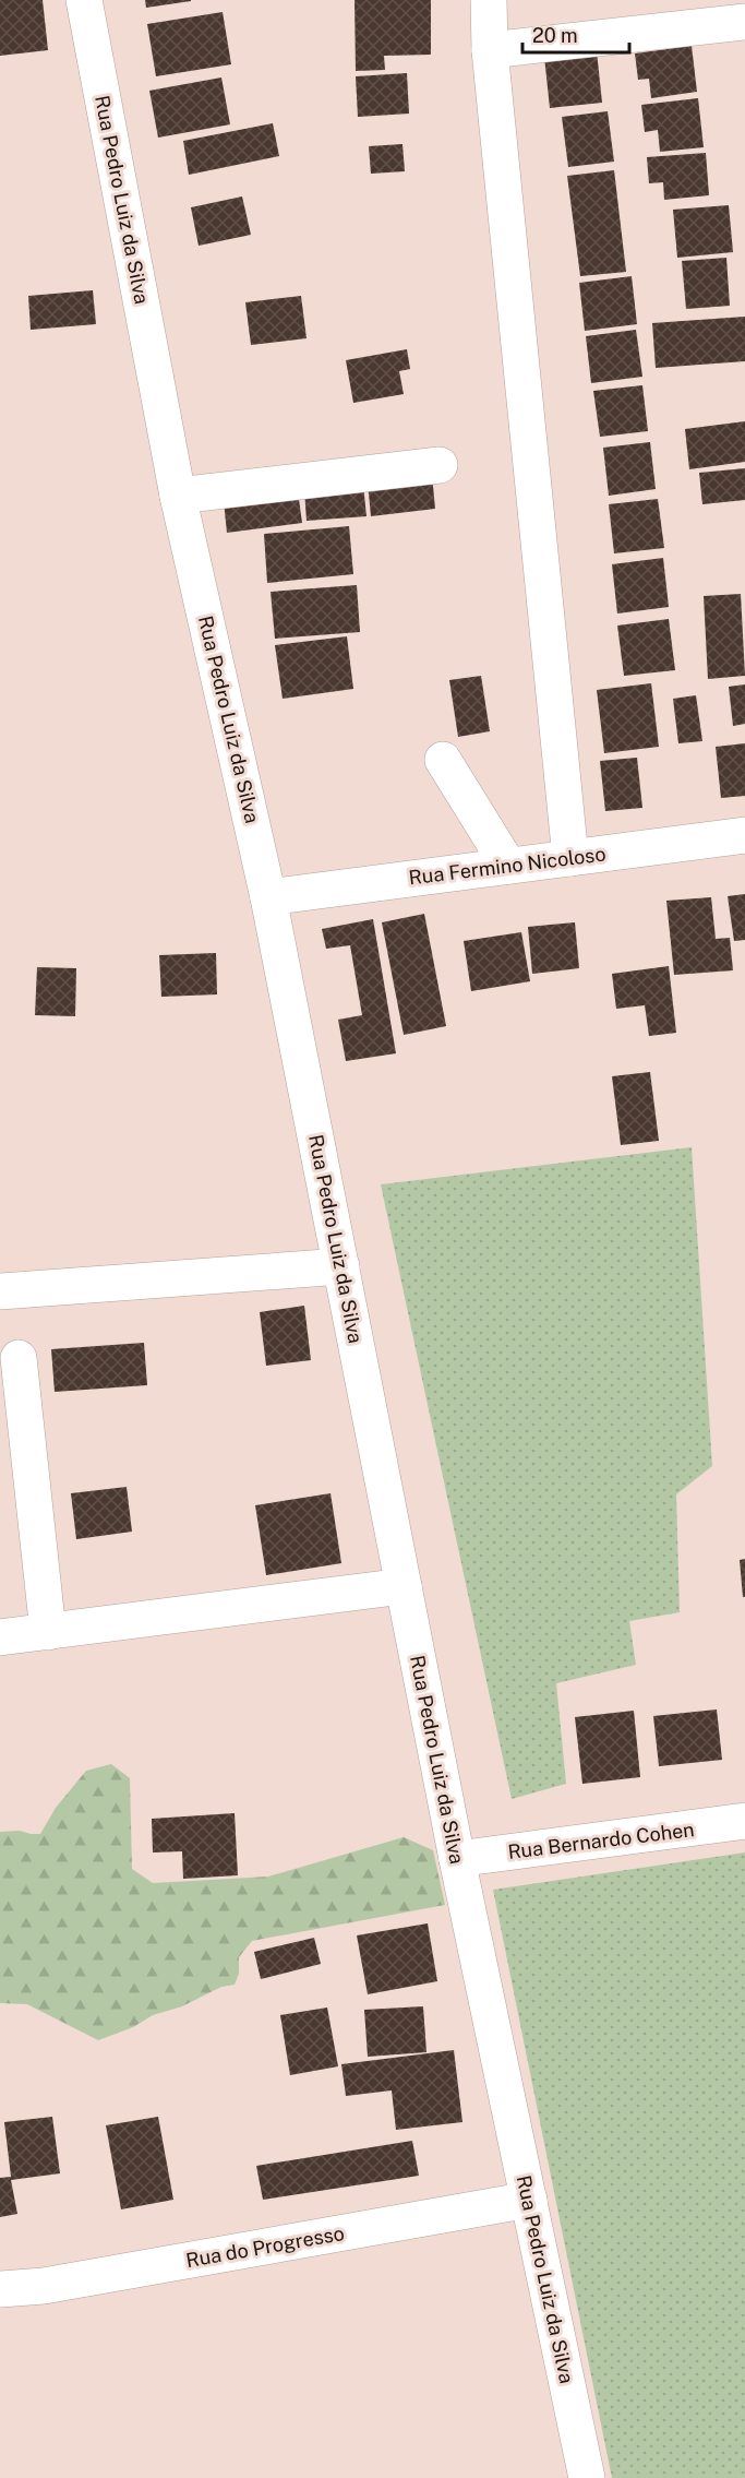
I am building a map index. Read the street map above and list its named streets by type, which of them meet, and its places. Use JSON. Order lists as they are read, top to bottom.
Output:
{
  "streets": {
    "street": [
      "Rua Pedro Luiz da Silva",
      "Rua Fermino Nicoloso",
      "Rua Bernardo Cohen",
      "Rua do Progresso"
    ]
  },
  "crossings": [
    ["Rua Pedro Luiz da Silva", "Rua Fermino Nicoloso"],
    ["Rua Pedro Luiz da Silva", "Rua Bernardo Cohen"],
    ["Rua Pedro Luiz da Silva", "Rua do Progresso"]
  ],
  "scale_bar": "20 m"
}
